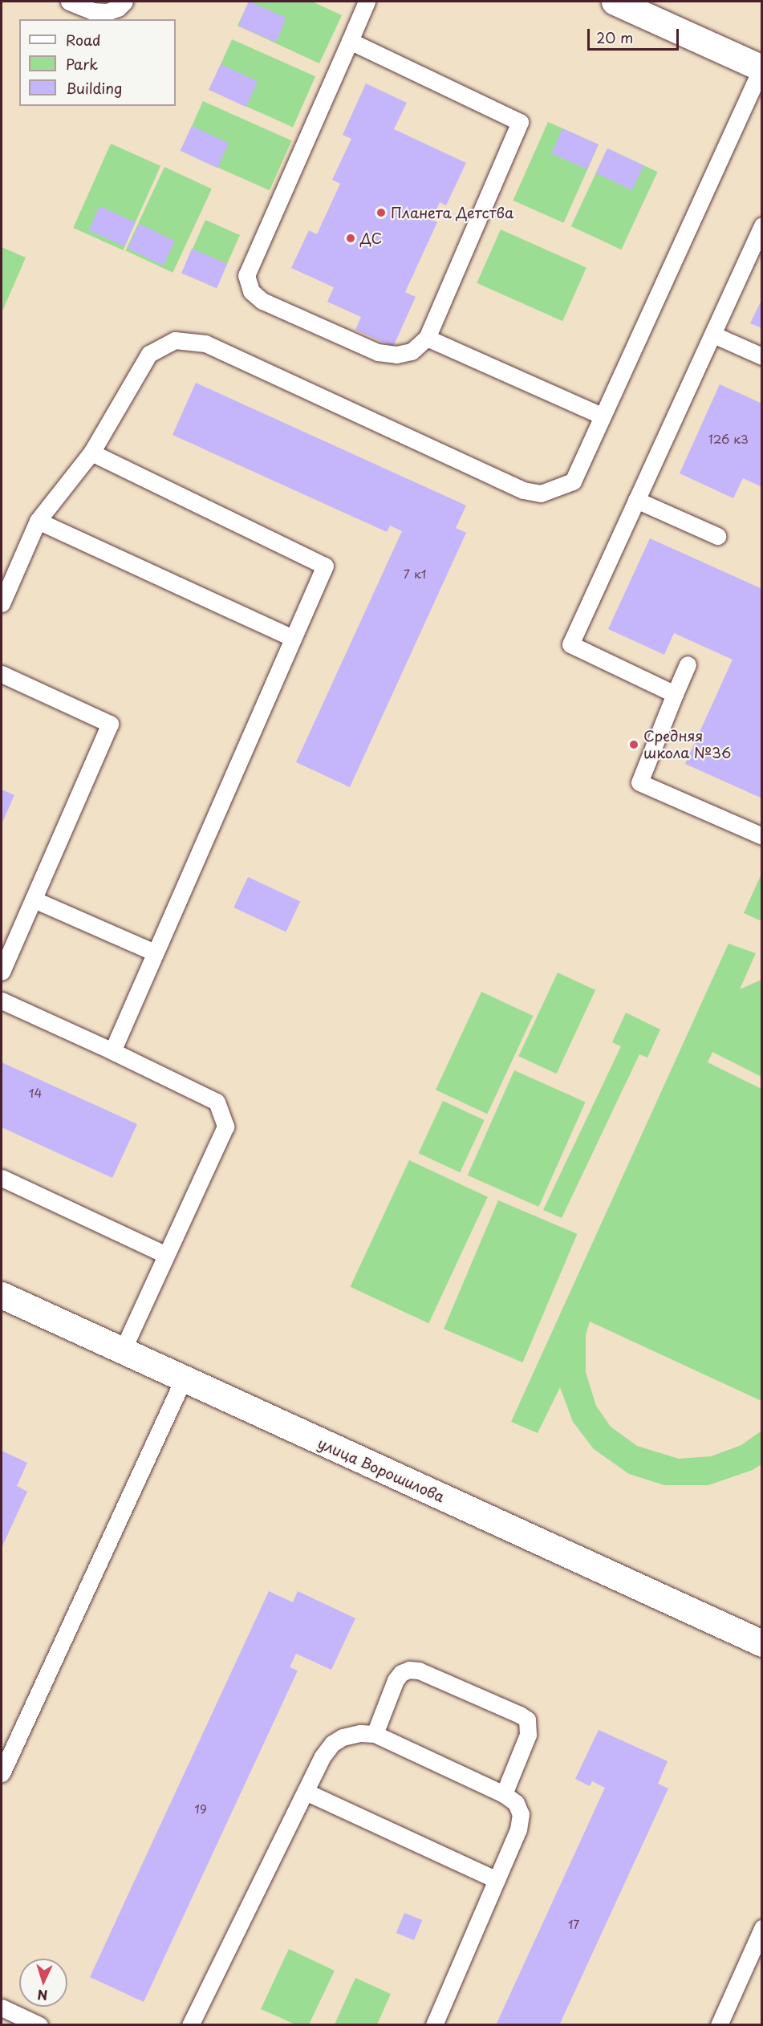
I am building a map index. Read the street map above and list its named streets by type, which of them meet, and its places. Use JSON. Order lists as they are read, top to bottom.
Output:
{
  "streets": {
    "street": ["улица Ворошилова"]
  },
  "places": ["Планета Детства", "ДС", "Средняя школа №36"],
  "house_numbers": [
    "126 к3",
    "7 к1",
    "14",
    "19",
    "17"
  ],
  "legend": ["Road", "Park", "Building"],
  "scale_bar": "20 m",
  "north": "bottom"
}
